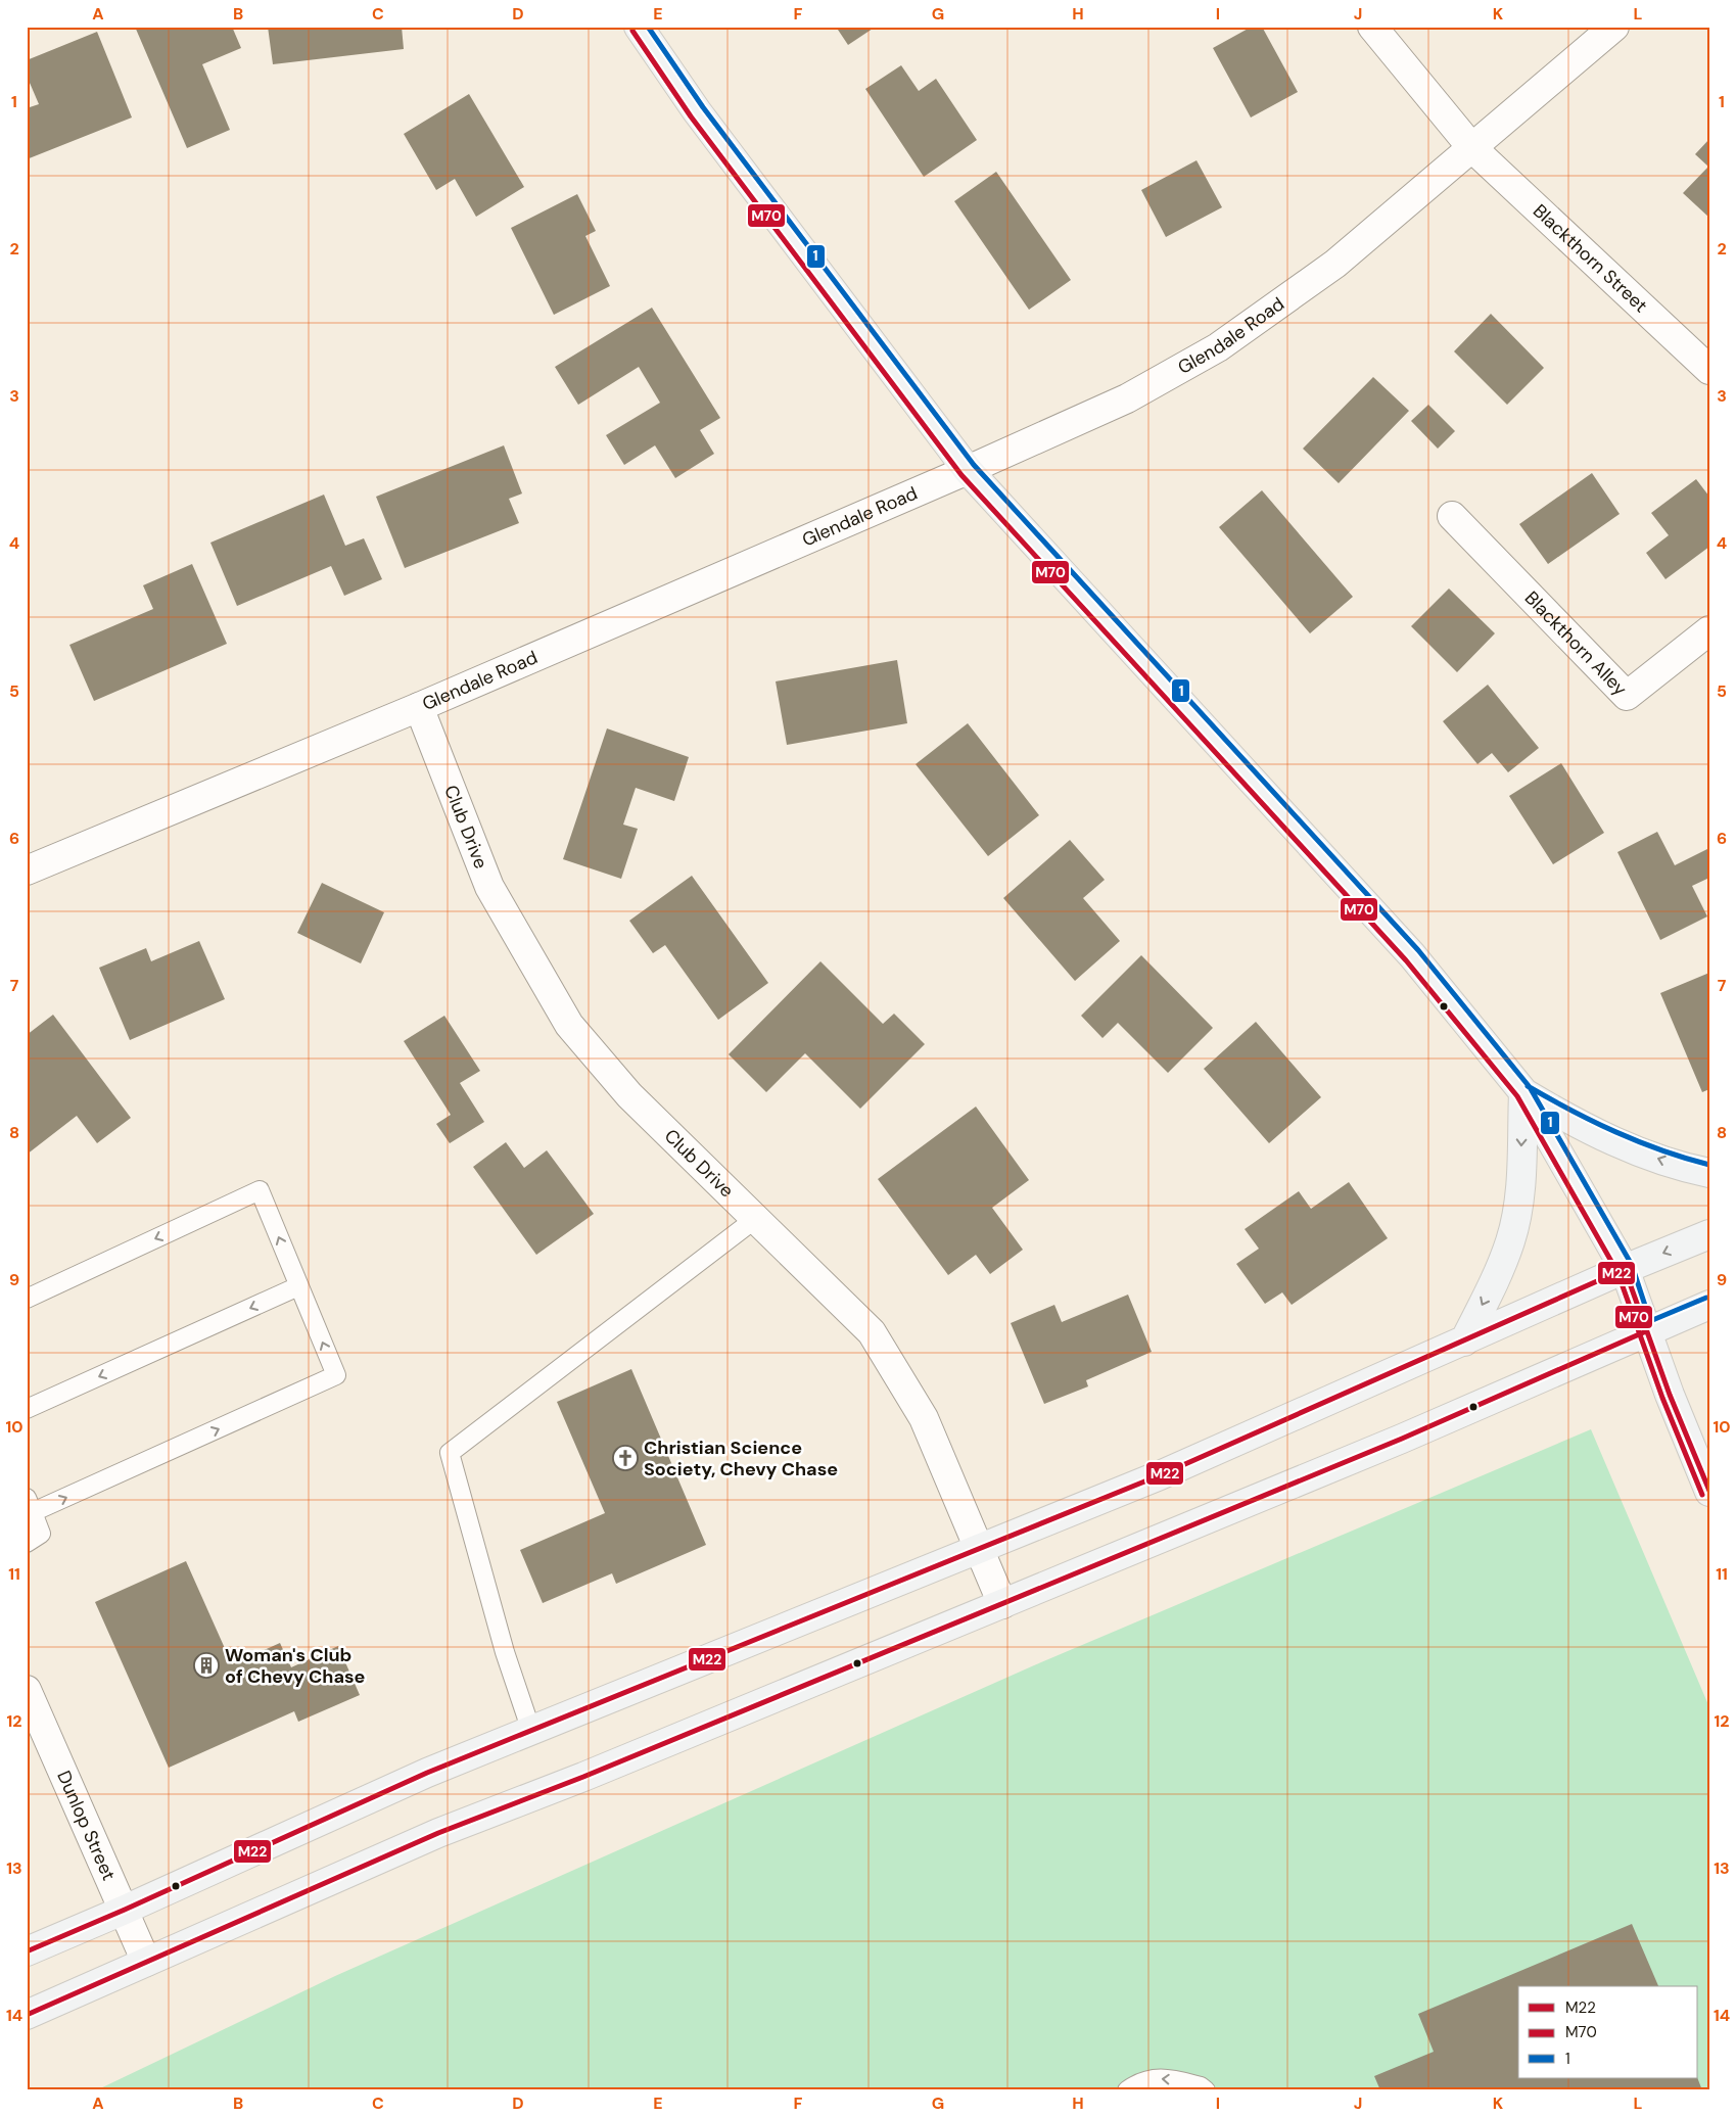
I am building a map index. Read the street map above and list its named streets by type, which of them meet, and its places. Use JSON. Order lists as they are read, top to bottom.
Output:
{
  "streets": {
    "street": [
      "Blackthorn Street",
      "Glendale Road",
      "Blackthorn Alley",
      "Club Drive",
      "Dunlop Street"
    ]
  },
  "crossings": [
    ["Blackthorn Street", "Glendale Road"],
    ["Glendale Road", "Club Drive"]
  ],
  "places": {
    "church": ["Christian Science Society, Chevy Chase"],
    "building": ["Woman's Club of Chevy Chase"]
  },
  "lines": ["transit line 1", "transit line M70", "transit line M22"],
  "legend": ["M22", "M70", "1"],
  "grid": {
    "columns": [
      "A",
      "B",
      "C",
      "D",
      "E",
      "F",
      "G",
      "H",
      "I",
      "J",
      "K",
      "L"
    ],
    "rows": [
      "1",
      "2",
      "3",
      "4",
      "5",
      "6",
      "7",
      "8",
      "9",
      "10",
      "11",
      "12",
      "13",
      "14"
    ]
  }
}
